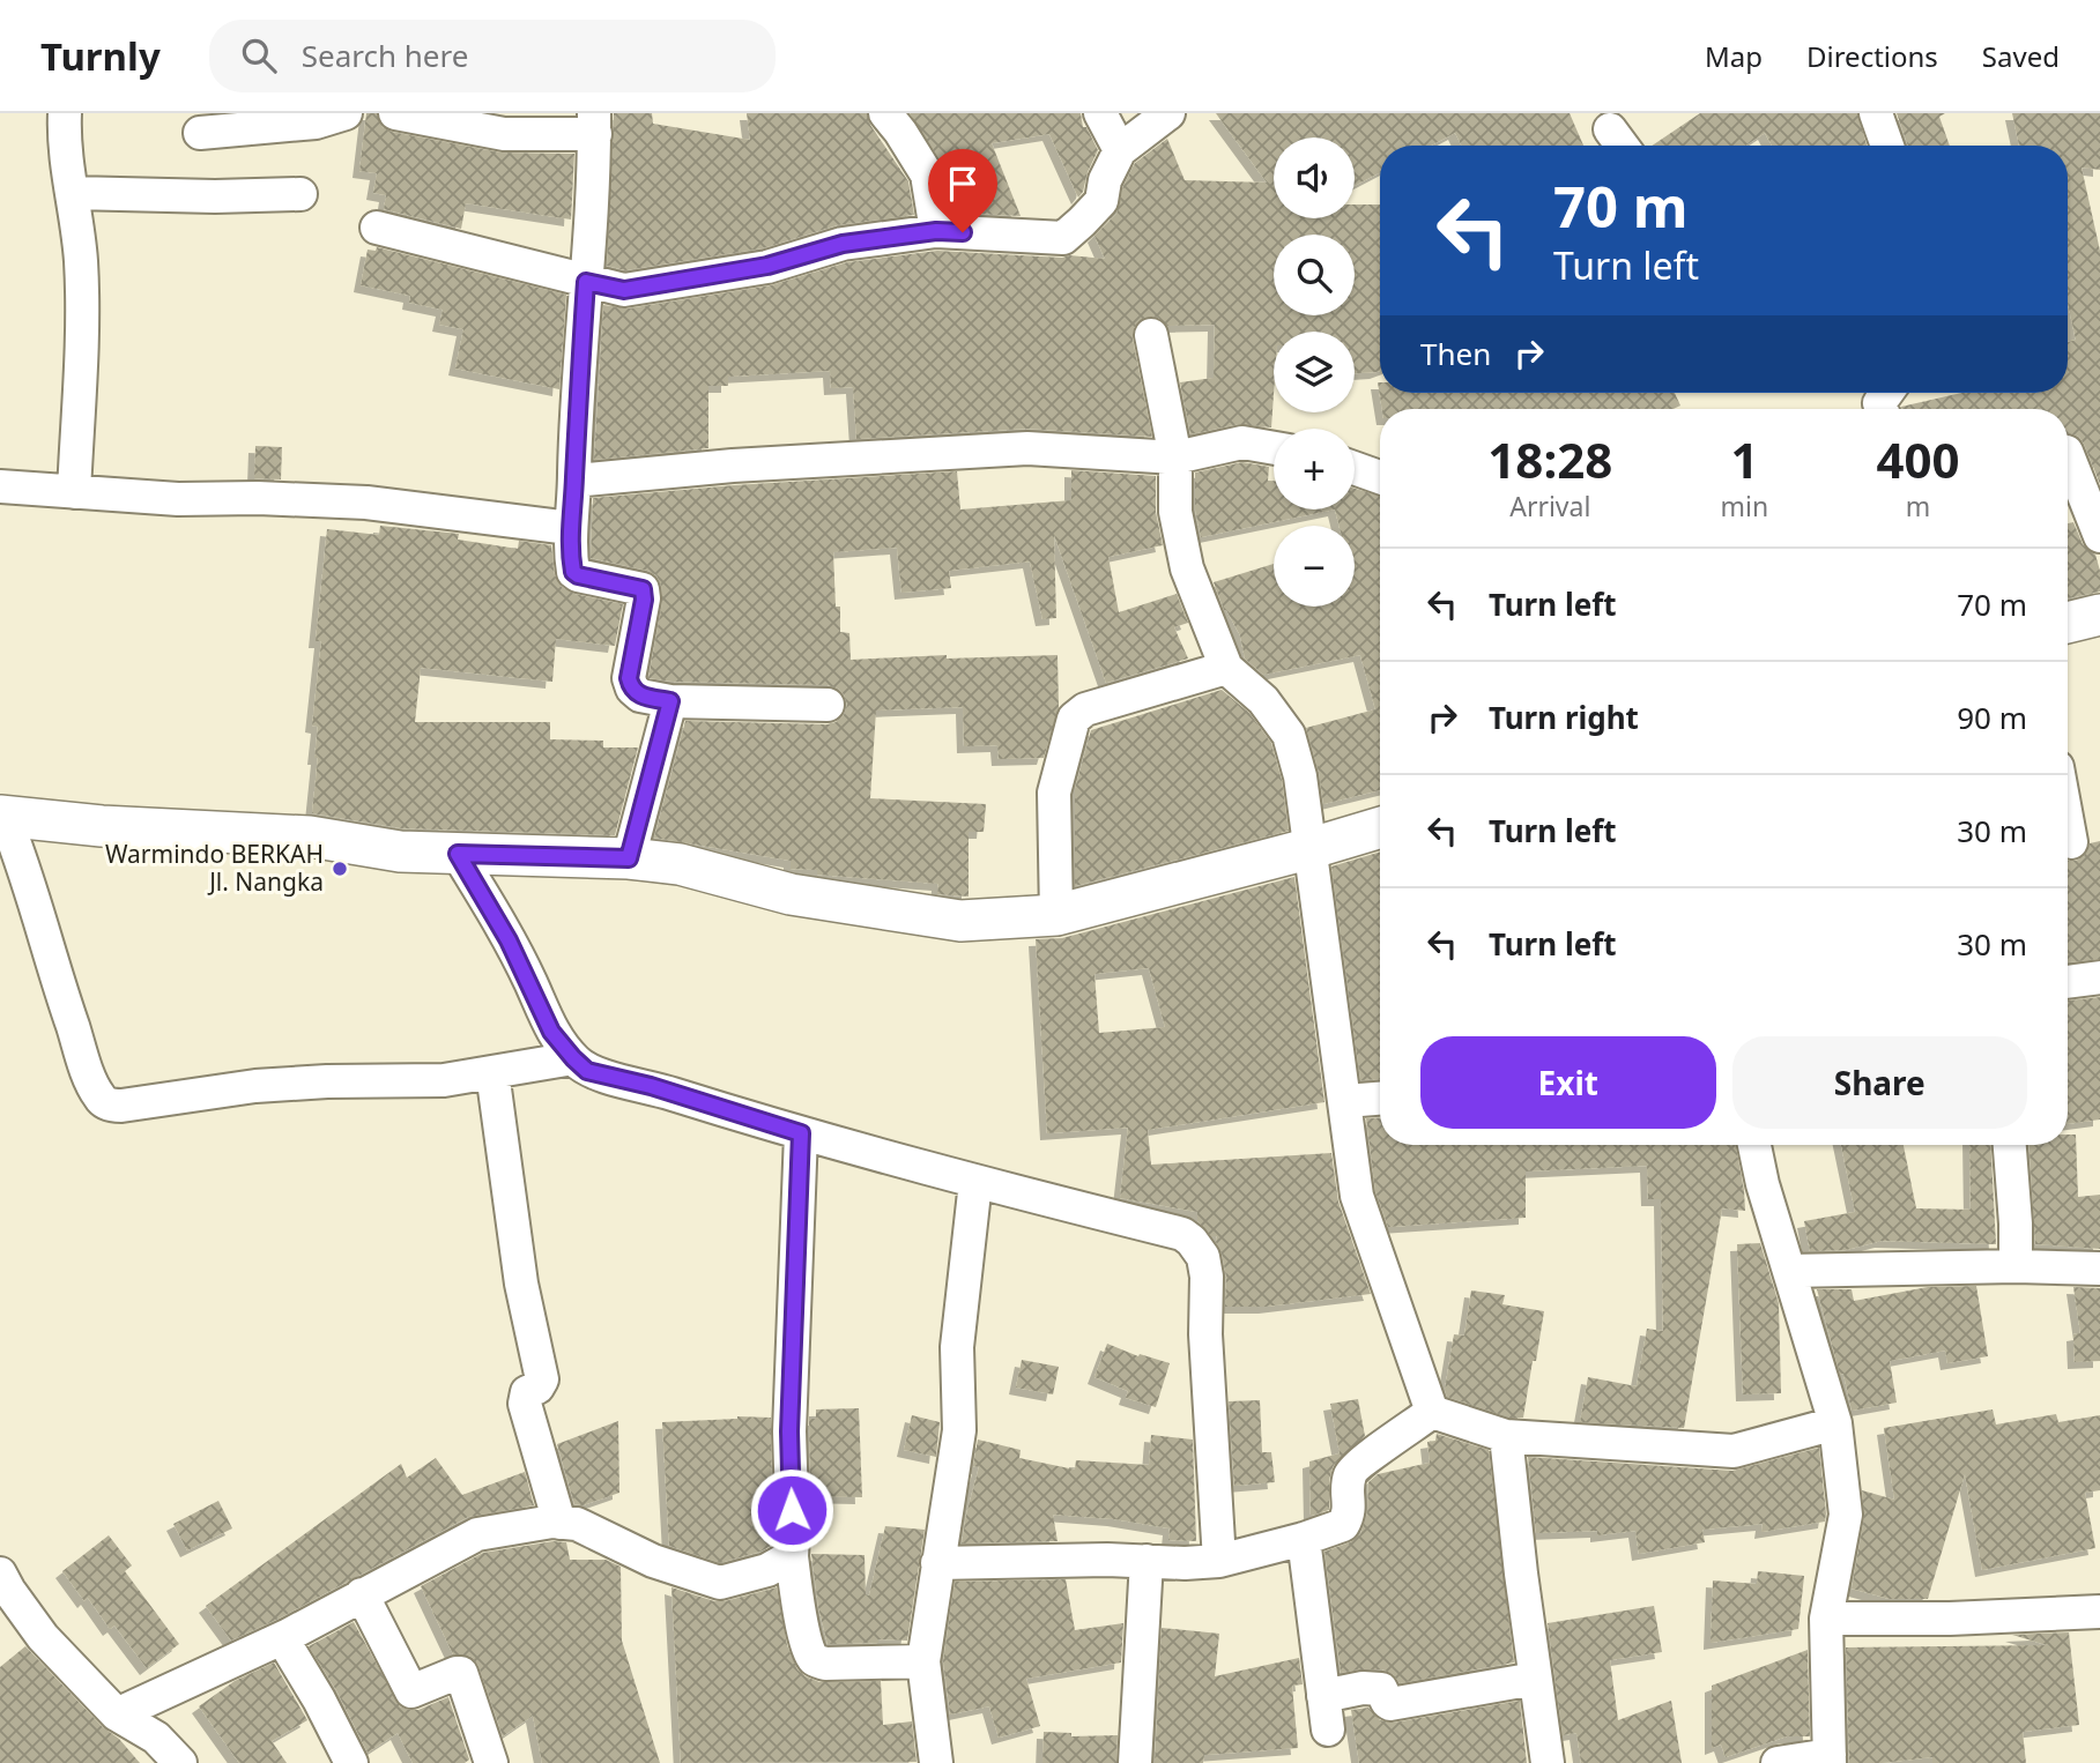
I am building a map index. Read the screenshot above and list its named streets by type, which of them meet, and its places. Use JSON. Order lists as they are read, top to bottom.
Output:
{
  "places": ["Warmindo BERKAH Jl. Nangka"],
  "page": {
    "header": "Turnly",
    "search": "Search here",
    "nav": ["Map", "Directions", "Saved"],
    "map_buttons": ["+", "−"],
    "turn": ["70 m", "Turn left"],
    "then": "Then",
    "eta": [
      "18:28",
      "Arrival",
      "1",
      "min",
      "400",
      "m"
    ],
    "list": [
      {
        "name": "Turn left",
        "value": "70 m"
      },
      {
        "name": "Turn right",
        "value": "90 m"
      },
      {
        "name": "Turn left",
        "value": "30 m"
      },
      {
        "name": "Turn left",
        "value": "30 m"
      }
    ],
    "buttons": ["Exit", "Share"]
  }
}
